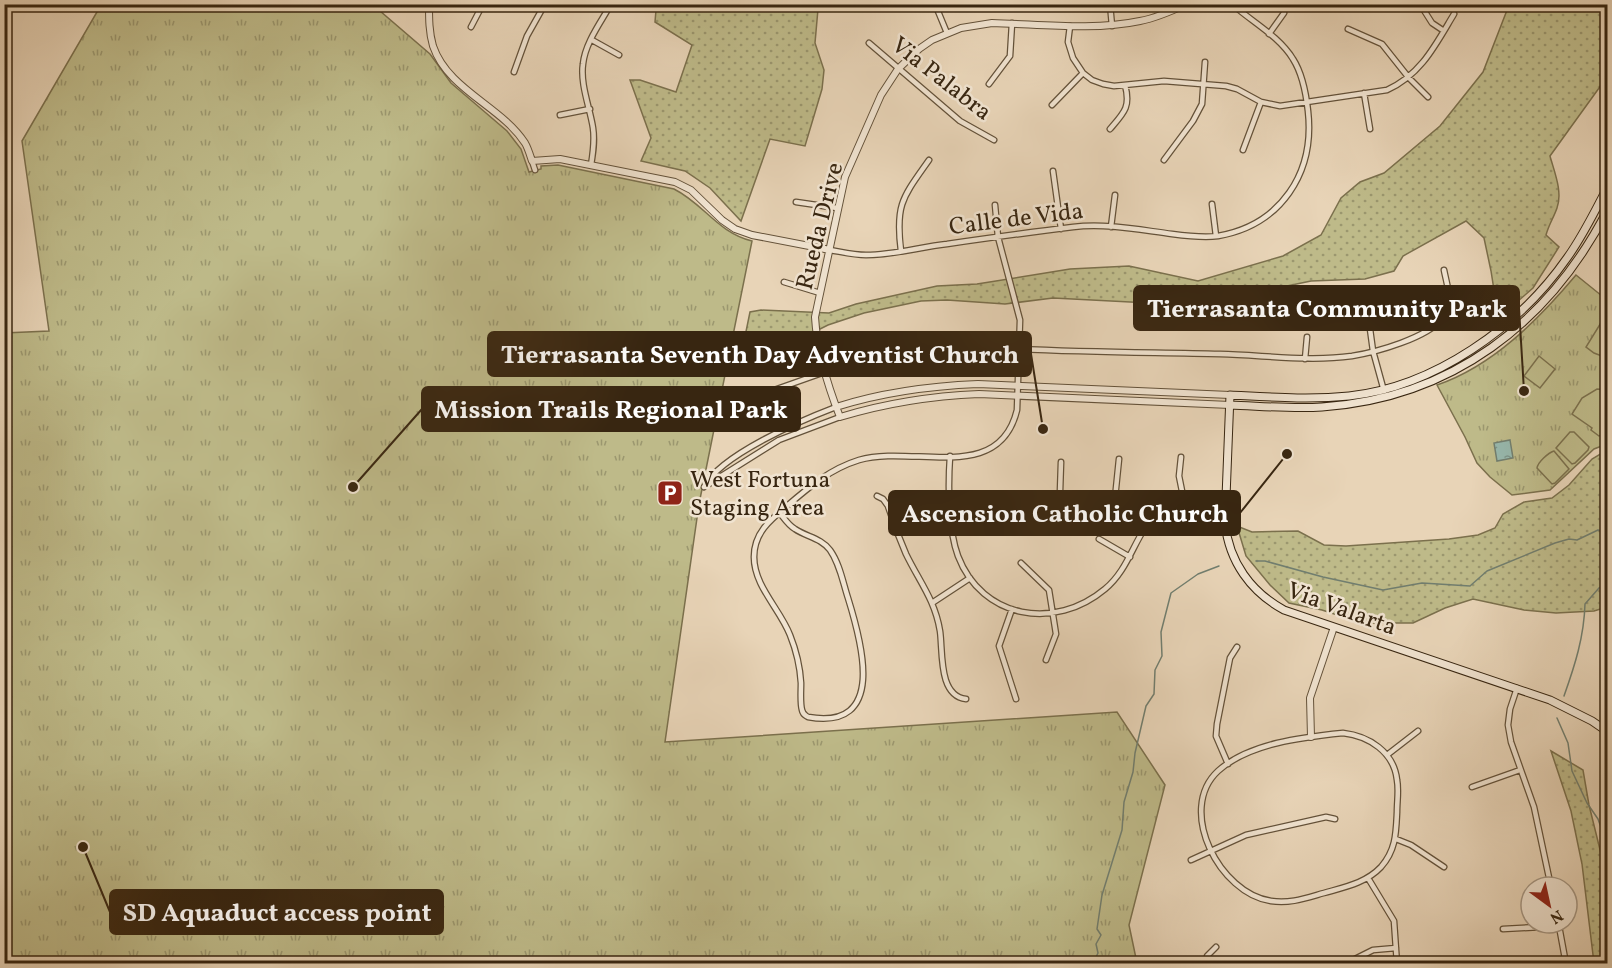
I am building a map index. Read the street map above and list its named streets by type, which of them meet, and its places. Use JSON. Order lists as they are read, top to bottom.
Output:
{
  "streets": {
    "main road": ["Via Valarta"],
    "street": ["Via Palabra", "Calle de Vida", "Rueda Drive"]
  },
  "crossings": [
    ["Via Palabra", "Rueda Drive"],
    ["Calle de Vida", "Rueda Drive"]
  ],
  "places": {
    "other": [
      "Tierrasanta Community Park",
      "Tierrasanta Seventh Day Adventist Church",
      "Ascension Catholic Church",
      "Mission Trails Regional Park",
      "SD Aquaduct access point"
    ],
    "parking": ["West Fortuna Staging Area"]
  },
  "north": "bottom right"
}
